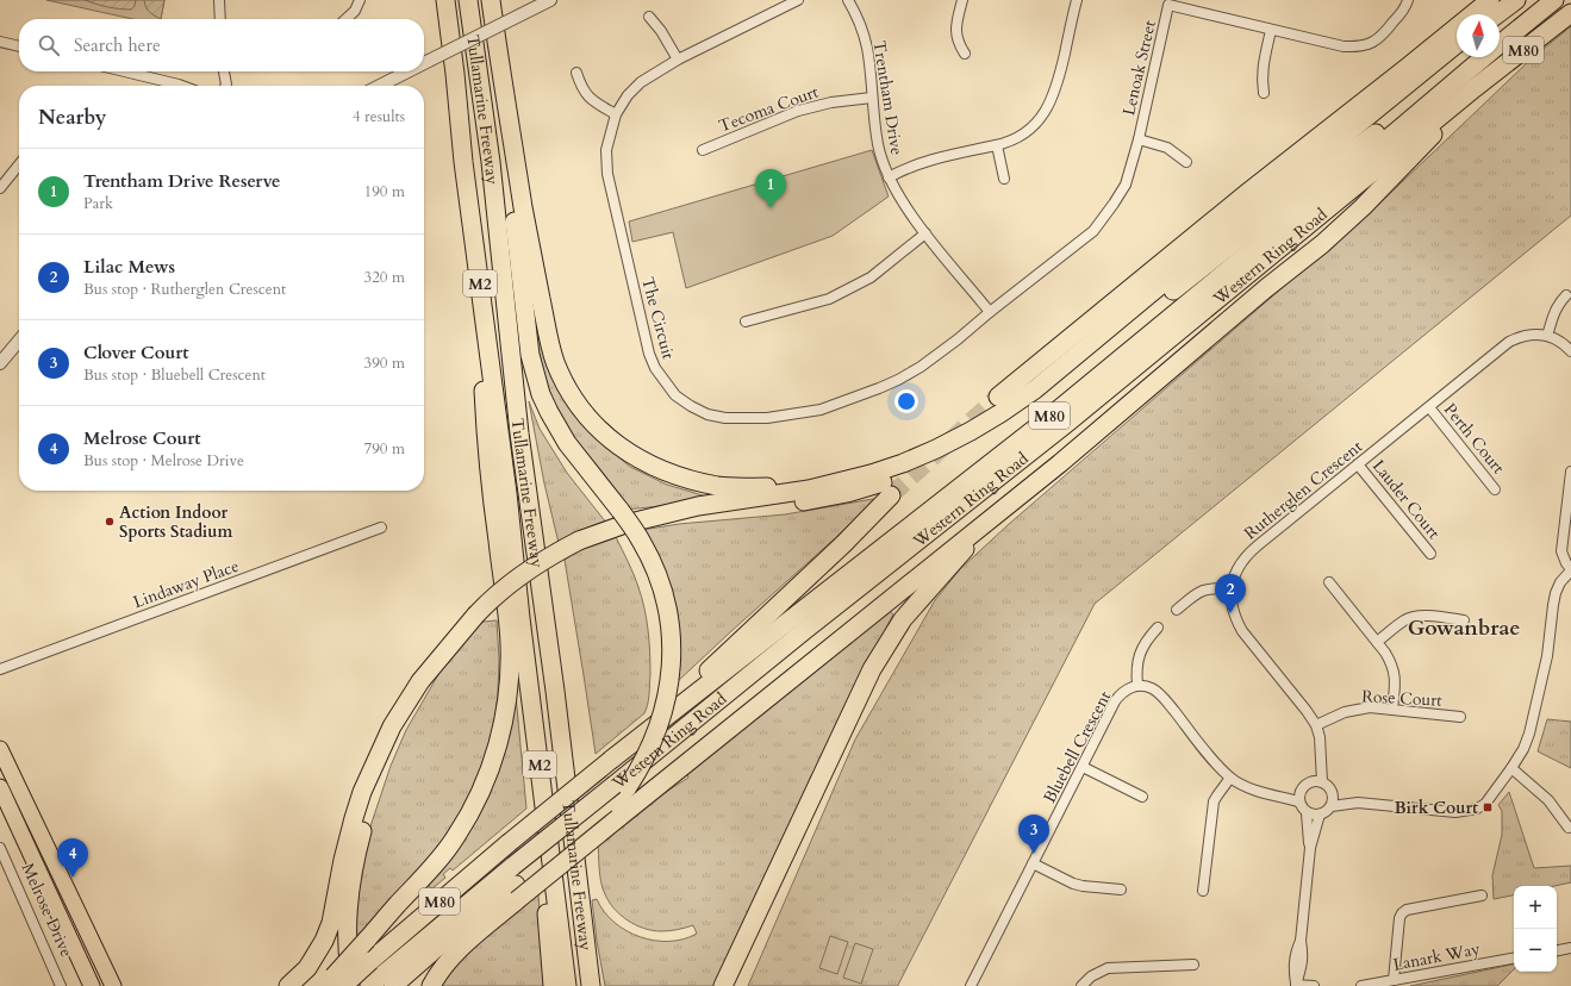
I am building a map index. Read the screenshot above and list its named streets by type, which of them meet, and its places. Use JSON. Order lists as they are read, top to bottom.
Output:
{
  "streets": {
    "highway": [
      "M80",
      "Tullamarine Freeway",
      "Western Ring Road",
      "M2"
    ],
    "main road": ["Melrose Drive"],
    "street": [
      "Lenoak Street",
      "Trentham Drive",
      "Tecoma Court",
      "The Circuit",
      "Perth Court",
      "Rutherglen Crescent",
      "Lauder Court",
      "Lindaway Place",
      "Rose Court",
      "Bluebell Crescent",
      "Lanark Way"
    ]
  },
  "crossings": [
    ["Lenoak Street", "Trentham Drive"],
    ["Lenoak Street", "The Circuit"],
    ["Trentham Drive", "Tecoma Court"],
    ["Trentham Drive", "The Circuit"],
    ["Perth Court", "Rutherglen Crescent"],
    ["Rutherglen Crescent", "Lauder Court"],
    ["Rutherglen Crescent", "Rose Court"]
  ],
  "districts": ["Gowanbrae"],
  "places": {
    "other": ["Action Indoor Sports Stadium"],
    "transit": ["Birk Court"]
  },
  "north": "top",
  "page": {
    "search": "Search here",
    "heading": ["Nearby", "4 results"],
    "list": [
      {
        "mark": "1",
        "name": "Trentham Drive Reserve",
        "note": "Park",
        "value": "190 m"
      },
      {
        "mark": "2",
        "name": "Lilac Mews",
        "note": "Bus stop · Rutherglen Crescent",
        "value": "320 m"
      },
      {
        "mark": "3",
        "name": "Clover Court",
        "note": "Bus stop · Bluebell Crescent",
        "value": "390 m"
      },
      {
        "mark": "4",
        "name": "Melrose Court",
        "note": "Bus stop · Melrose Drive",
        "value": "790 m"
      }
    ],
    "pins": [
      "1",
      "2",
      "3",
      "4"
    ],
    "map_buttons": ["+", "−"]
  }
}
